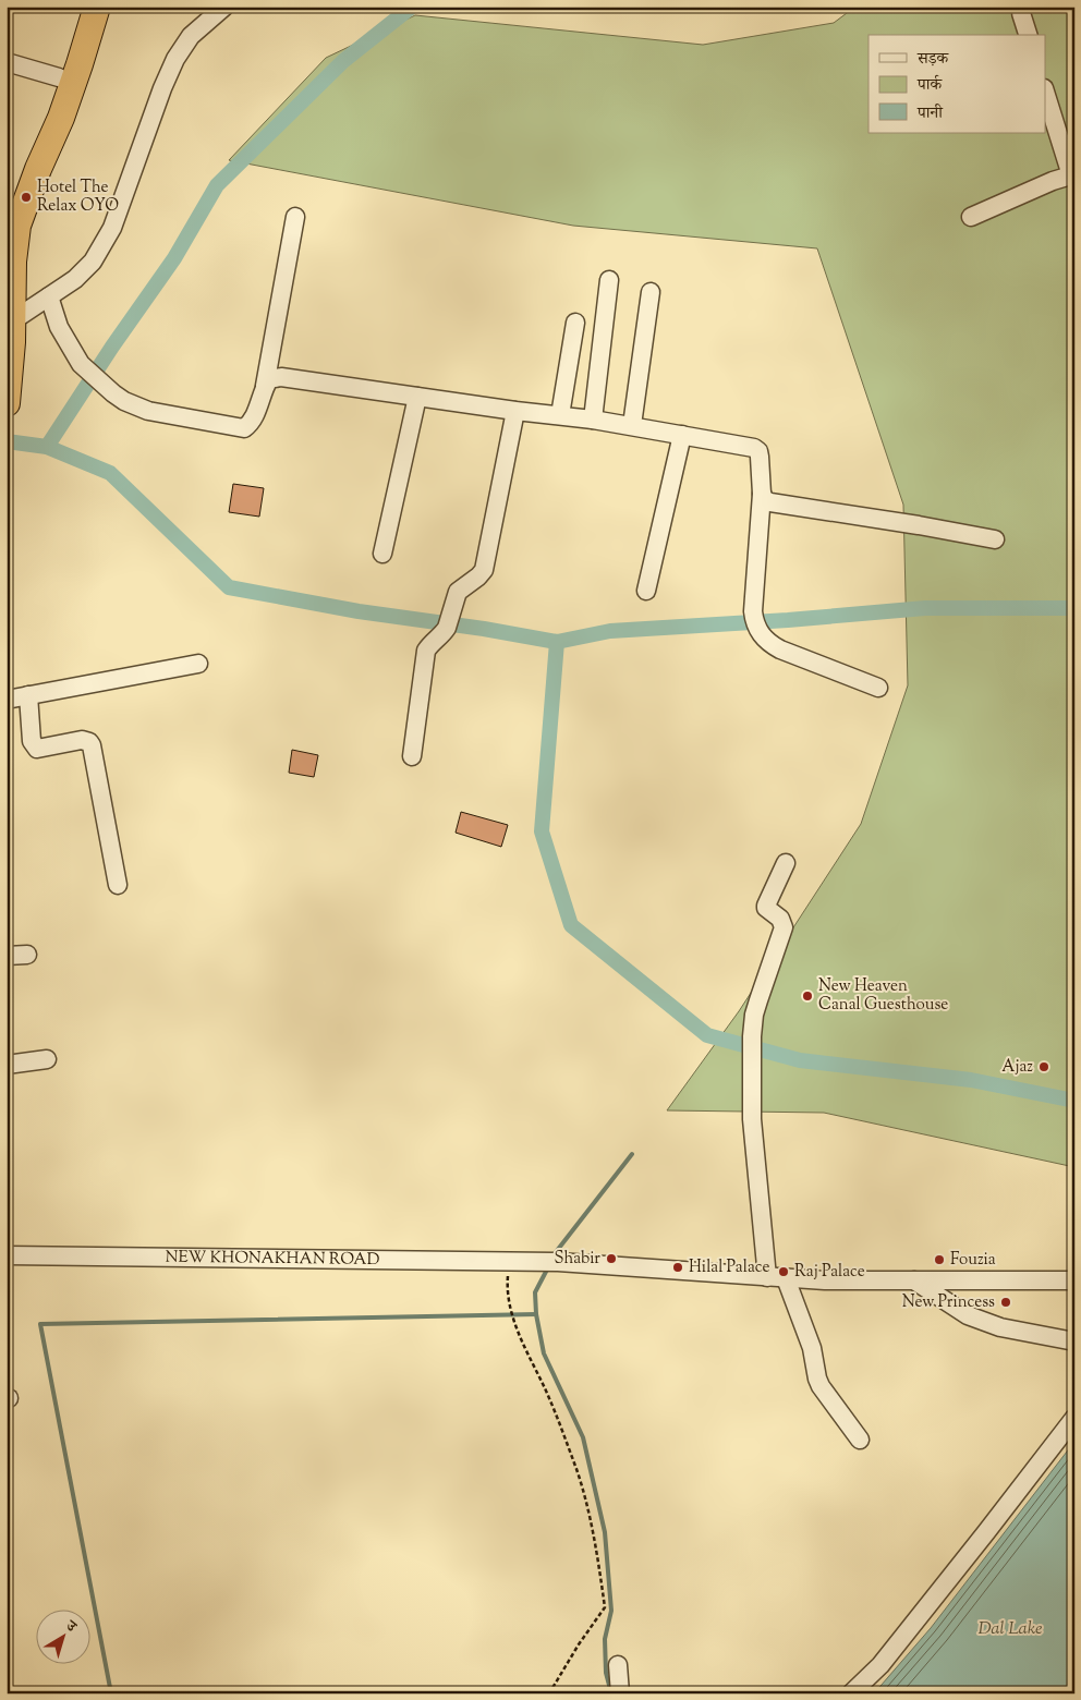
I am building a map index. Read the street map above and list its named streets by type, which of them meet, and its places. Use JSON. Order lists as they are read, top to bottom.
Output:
{
  "streets": {
    "street": ["NEW KHONAKHAN ROAD"]
  },
  "water": ["Dal Lake"],
  "places": [
    "Hotel The Relax OYO",
    "New Heaven Canal Guesthouse",
    "Ajaz",
    "Shabir",
    "Fouzia",
    "Hilal Palace",
    "Raj Palace",
    "New Princess"
  ],
  "legend": ["सड़क", "पार्क", "पानी"],
  "north": "top right"
}
